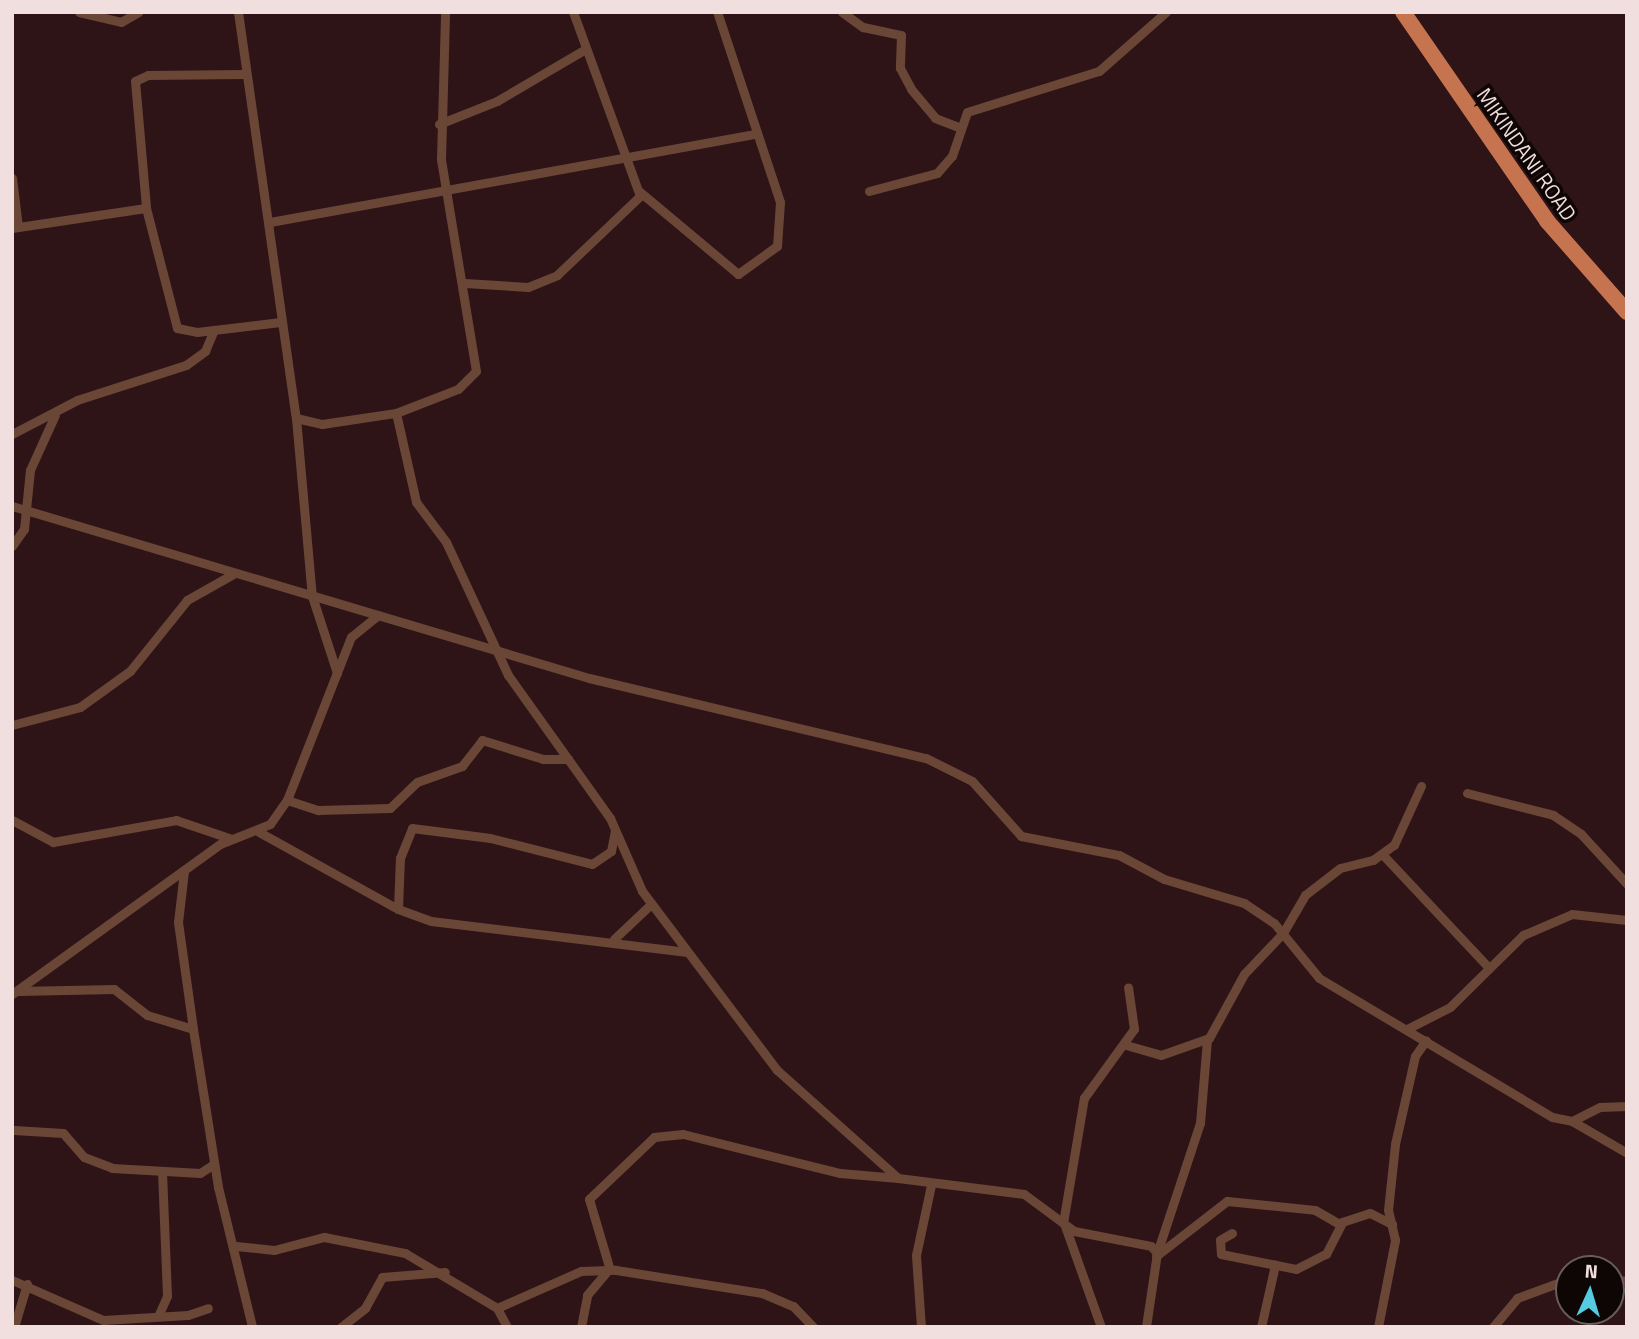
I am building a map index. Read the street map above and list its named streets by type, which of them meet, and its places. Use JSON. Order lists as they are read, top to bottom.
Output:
{
  "streets": {
    "highway": ["MIKINDANI ROAD"]
  },
  "north": "top"
}
